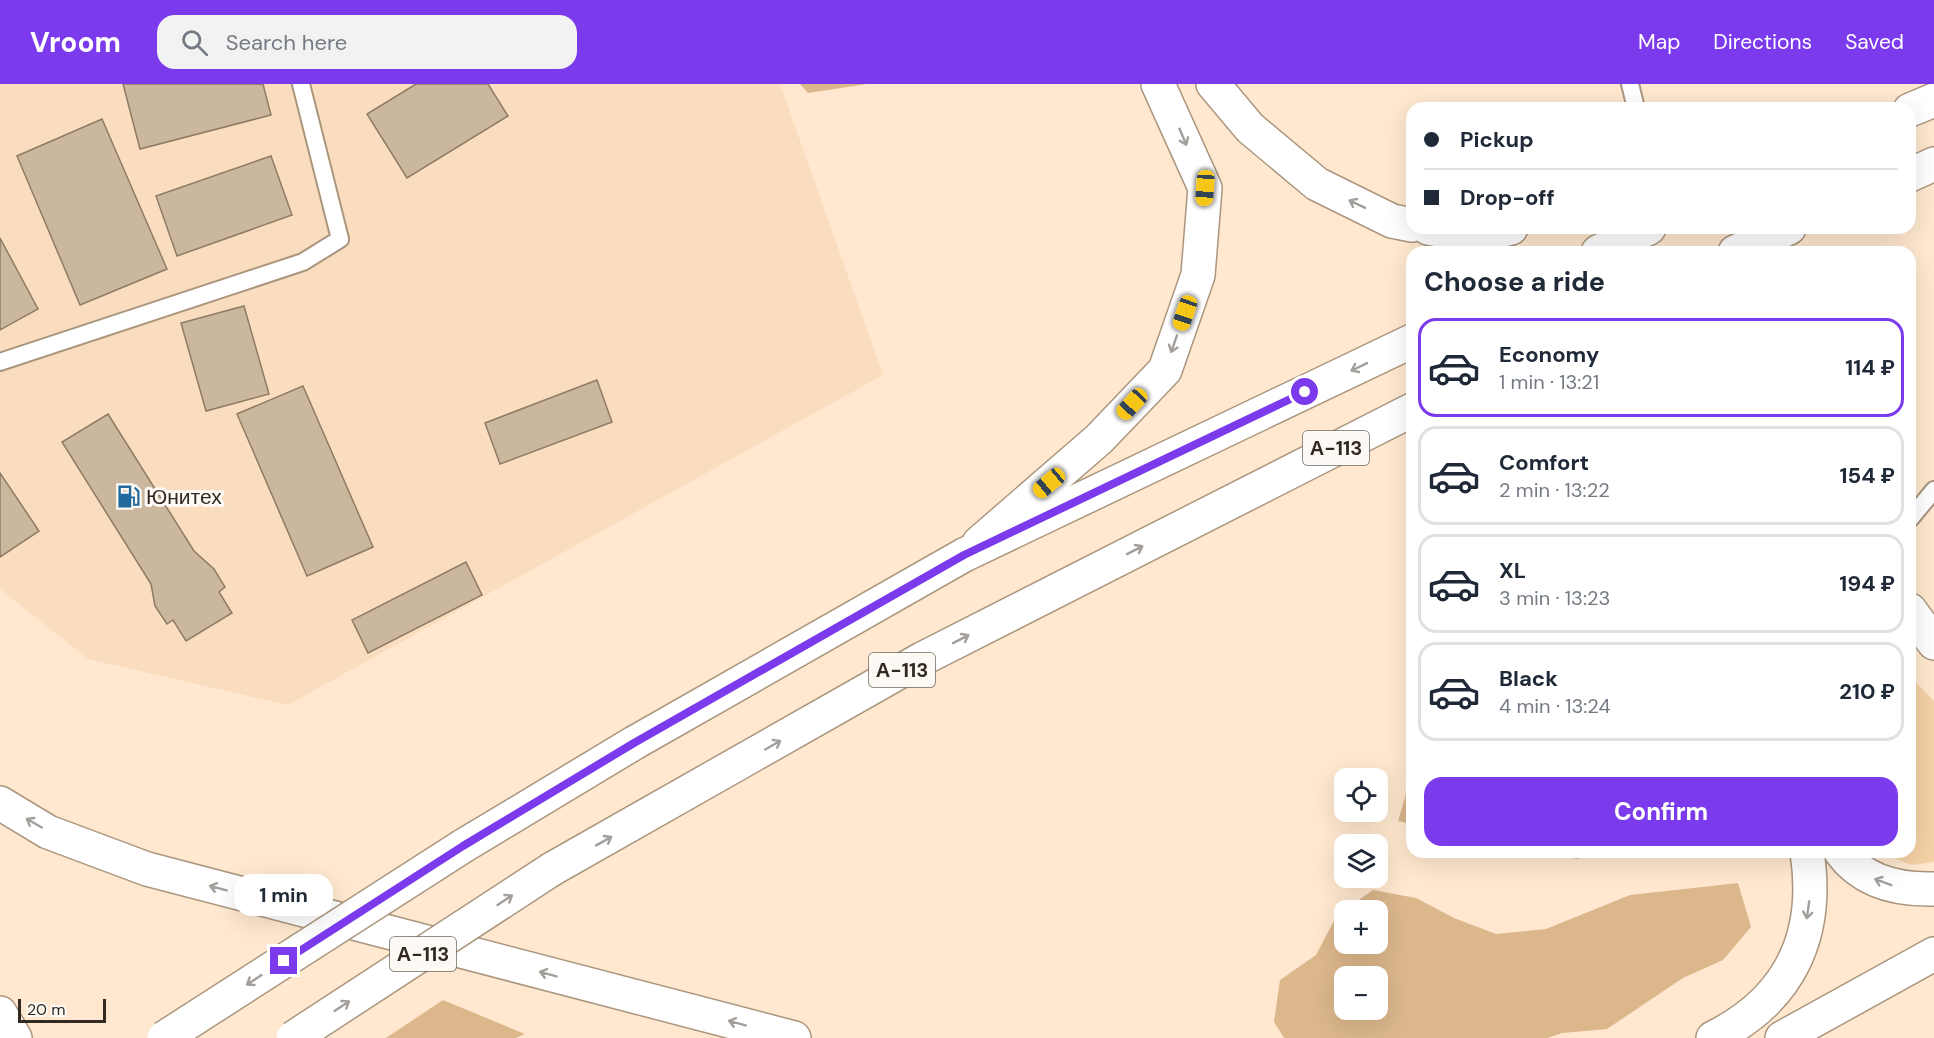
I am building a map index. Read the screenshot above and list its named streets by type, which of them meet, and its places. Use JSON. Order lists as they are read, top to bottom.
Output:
{
  "streets": {
    "highway": ["А-113"]
  },
  "places": {
    "fuel station": ["Юнитех"]
  },
  "scale_bar": "20 m",
  "page": {
    "header": "Vroom",
    "search": "Search here",
    "nav": ["Map", "Directions", "Saved"],
    "banner": ["Pickup", "Drop-off"],
    "heading": "Choose a ride",
    "list": [
      {
        "name": "Economy",
        "note": "1 min · 13:21",
        "value": "114 ₽"
      },
      {
        "name": "Comfort",
        "note": "2 min · 13:22",
        "value": "154 ₽"
      },
      {
        "name": "XL",
        "note": "3 min · 13:23",
        "value": "194 ₽"
      },
      {
        "name": "Black",
        "note": "4 min · 13:24",
        "value": "210 ₽"
      }
    ],
    "buttons": "Confirm",
    "map_buttons": ["+", "−"],
    "bubble": "1 min",
    "scale": "20 m"
  }
}
